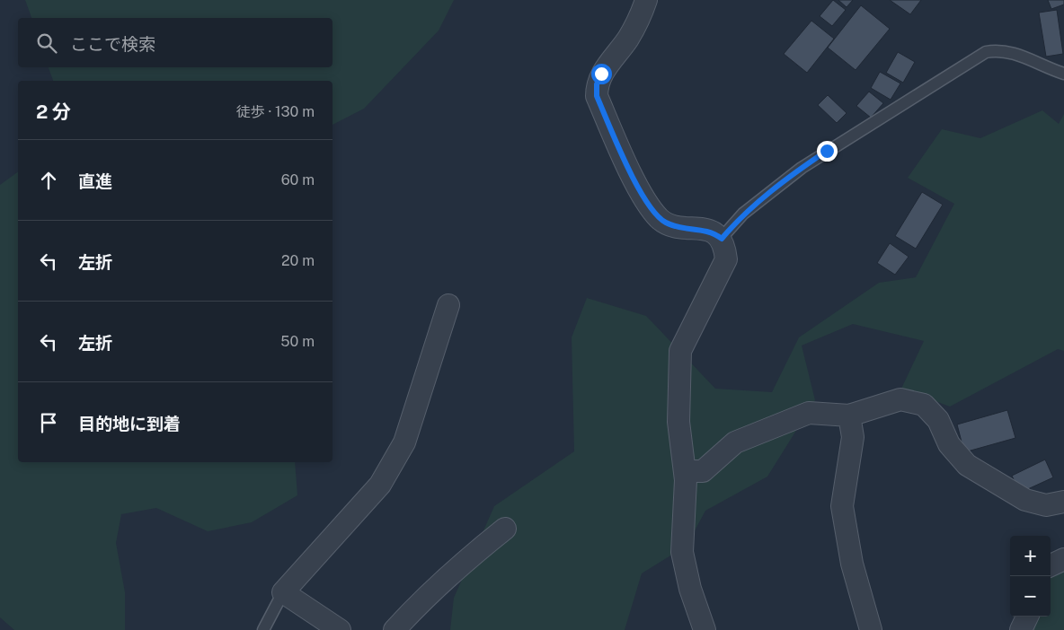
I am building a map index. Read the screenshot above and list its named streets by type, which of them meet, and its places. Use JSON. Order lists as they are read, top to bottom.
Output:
{
  "page": {
    "search": "ここで検索",
    "heading": ["2 分", "徒歩 · 130 m"],
    "list": [
      ["直進", "60 m"],
      ["左折", "20 m"],
      ["左折", "50 m"],
      "目的地に到着"
    ],
    "map_buttons": ["+", "−"]
  }
}
